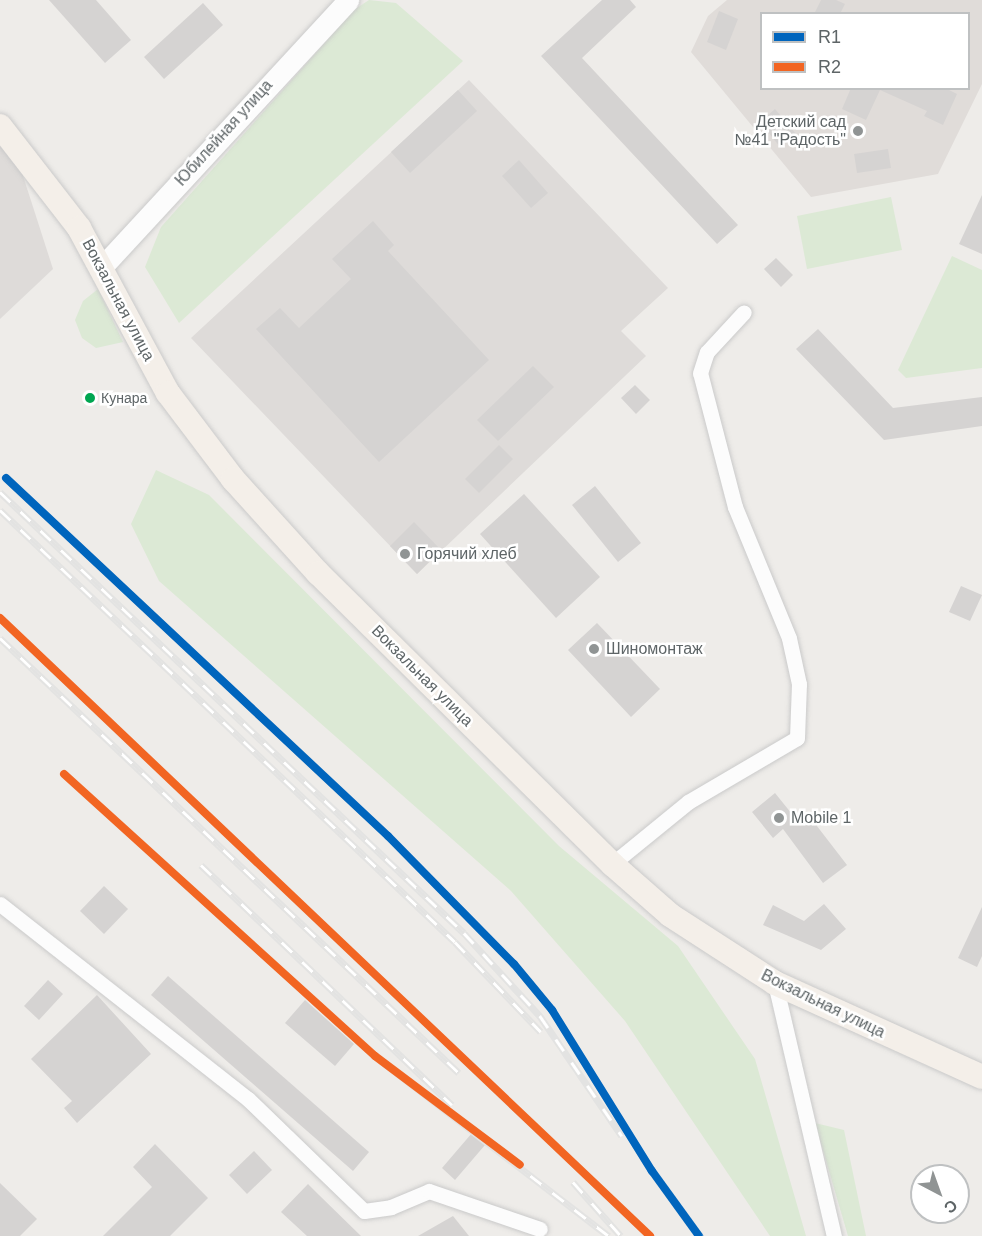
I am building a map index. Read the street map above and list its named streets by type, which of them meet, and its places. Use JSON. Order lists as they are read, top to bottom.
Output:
{
  "streets": {
    "main road": ["Вокзальная улица"],
    "street": ["Юбилейная улица"]
  },
  "crossings": [
    ["Юбилейная улица", "Вокзальная улица"]
  ],
  "places": [
    "Детский сад №41 \"Радость\"",
    "Кунара",
    "Горячий хлеб",
    "Шиномонтаж",
    "Mobile 1"
  ],
  "lines": ["transit line R1", "transit line R2"],
  "legend": ["R1", "R2"],
  "north": "bottom right"
}
